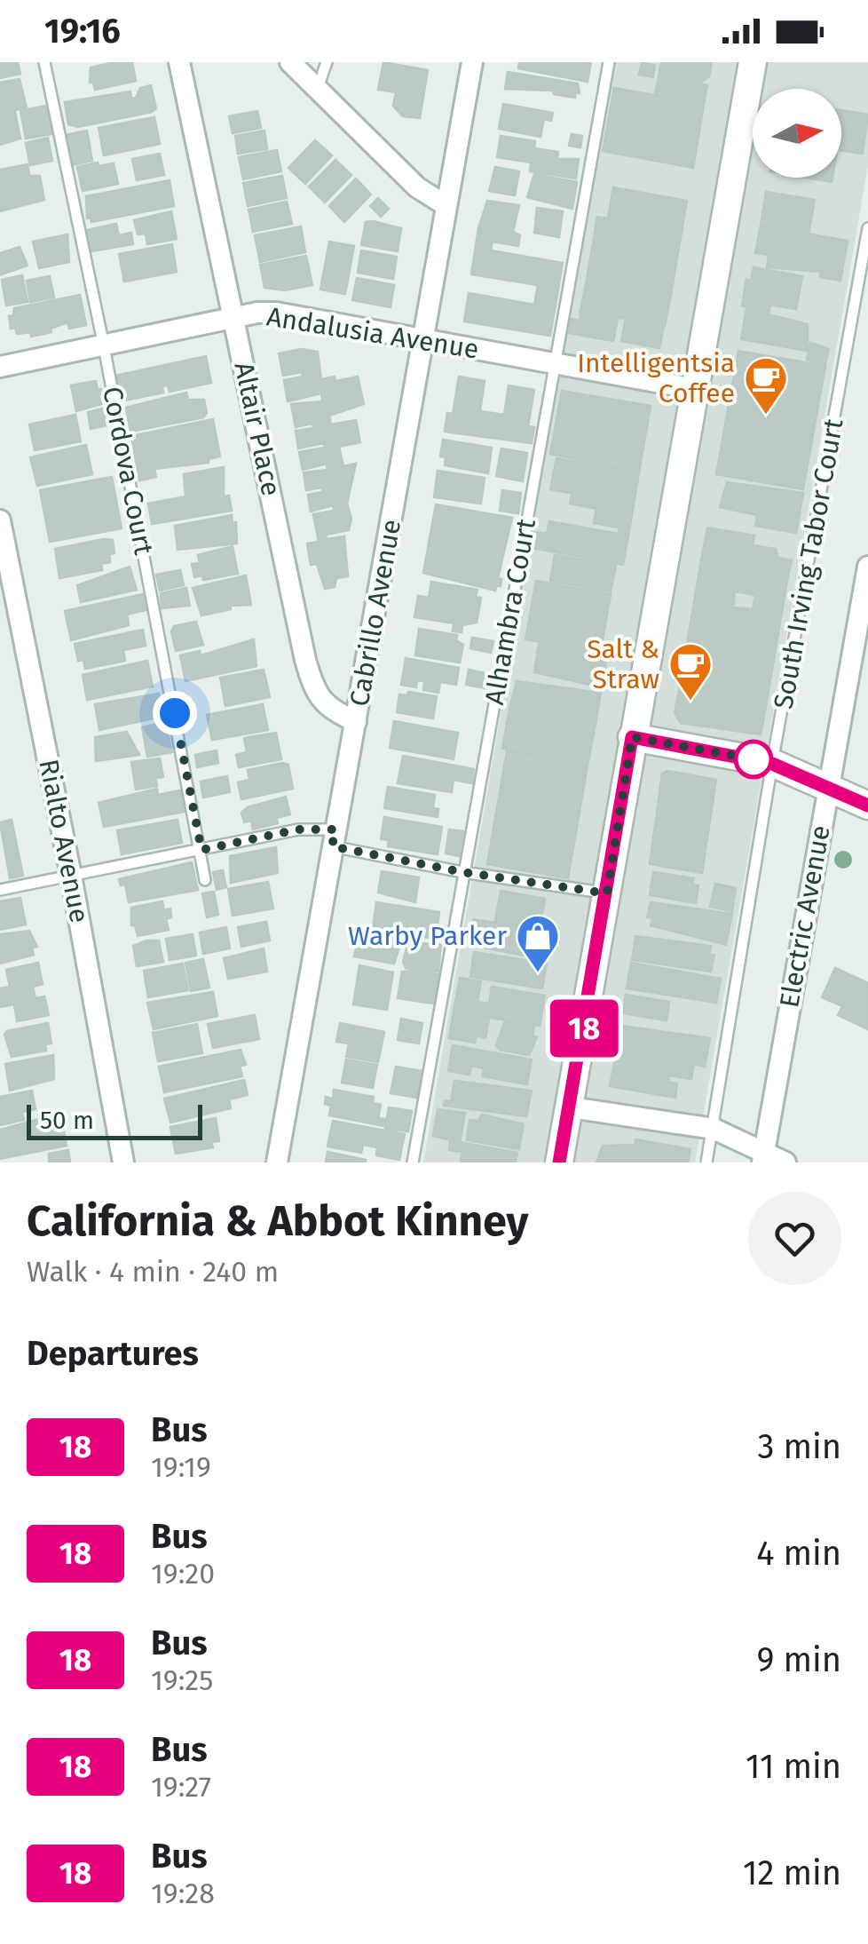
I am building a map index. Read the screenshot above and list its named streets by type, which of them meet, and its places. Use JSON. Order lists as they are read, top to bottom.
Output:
{
  "streets": {
    "street": [
      "Andalusia Avenue",
      "Altair Place",
      "Cabrillo Avenue",
      "Rialto Avenue",
      "Electric Avenue"
    ],
    "lane": ["Cordova Court", "South Irving Tabor Court", "Alhambra Court"]
  },
  "crossings": [
    ["Andalusia Avenue", "Altair Place"],
    ["Andalusia Avenue", "Cordova Court"],
    ["Andalusia Avenue", "Alhambra Court"],
    ["Andalusia Avenue", "Cabrillo Avenue"],
    ["Altair Place", "Cabrillo Avenue"]
  ],
  "places": {
    "cafe": ["Intelligentsia Coffee", "Salt & Straw"],
    "shop": ["Warby Parker"]
  },
  "lines": ["bus line 18"],
  "scale_bar": "50 m",
  "north": "right",
  "page": {
    "status": "19:16",
    "on_map": "18",
    "scale": "50 m",
    "heading": [
      ["California & Abbot Kinney", "Walk · 4 min · 240 m"],
      "Departures"
    ],
    "list": [
      {
        "mark": "18",
        "name": "Bus",
        "note": "19:19",
        "value": "3 min"
      },
      {
        "mark": "18",
        "name": "Bus",
        "note": "19:20",
        "value": "4 min"
      },
      {
        "mark": "18",
        "name": "Bus",
        "note": "19:25",
        "value": "9 min"
      },
      {
        "mark": "18",
        "name": "Bus",
        "note": "19:27",
        "value": "11 min"
      },
      {
        "mark": "18",
        "name": "Bus",
        "note": "19:28",
        "value": "12 min"
      }
    ]
  }
}
